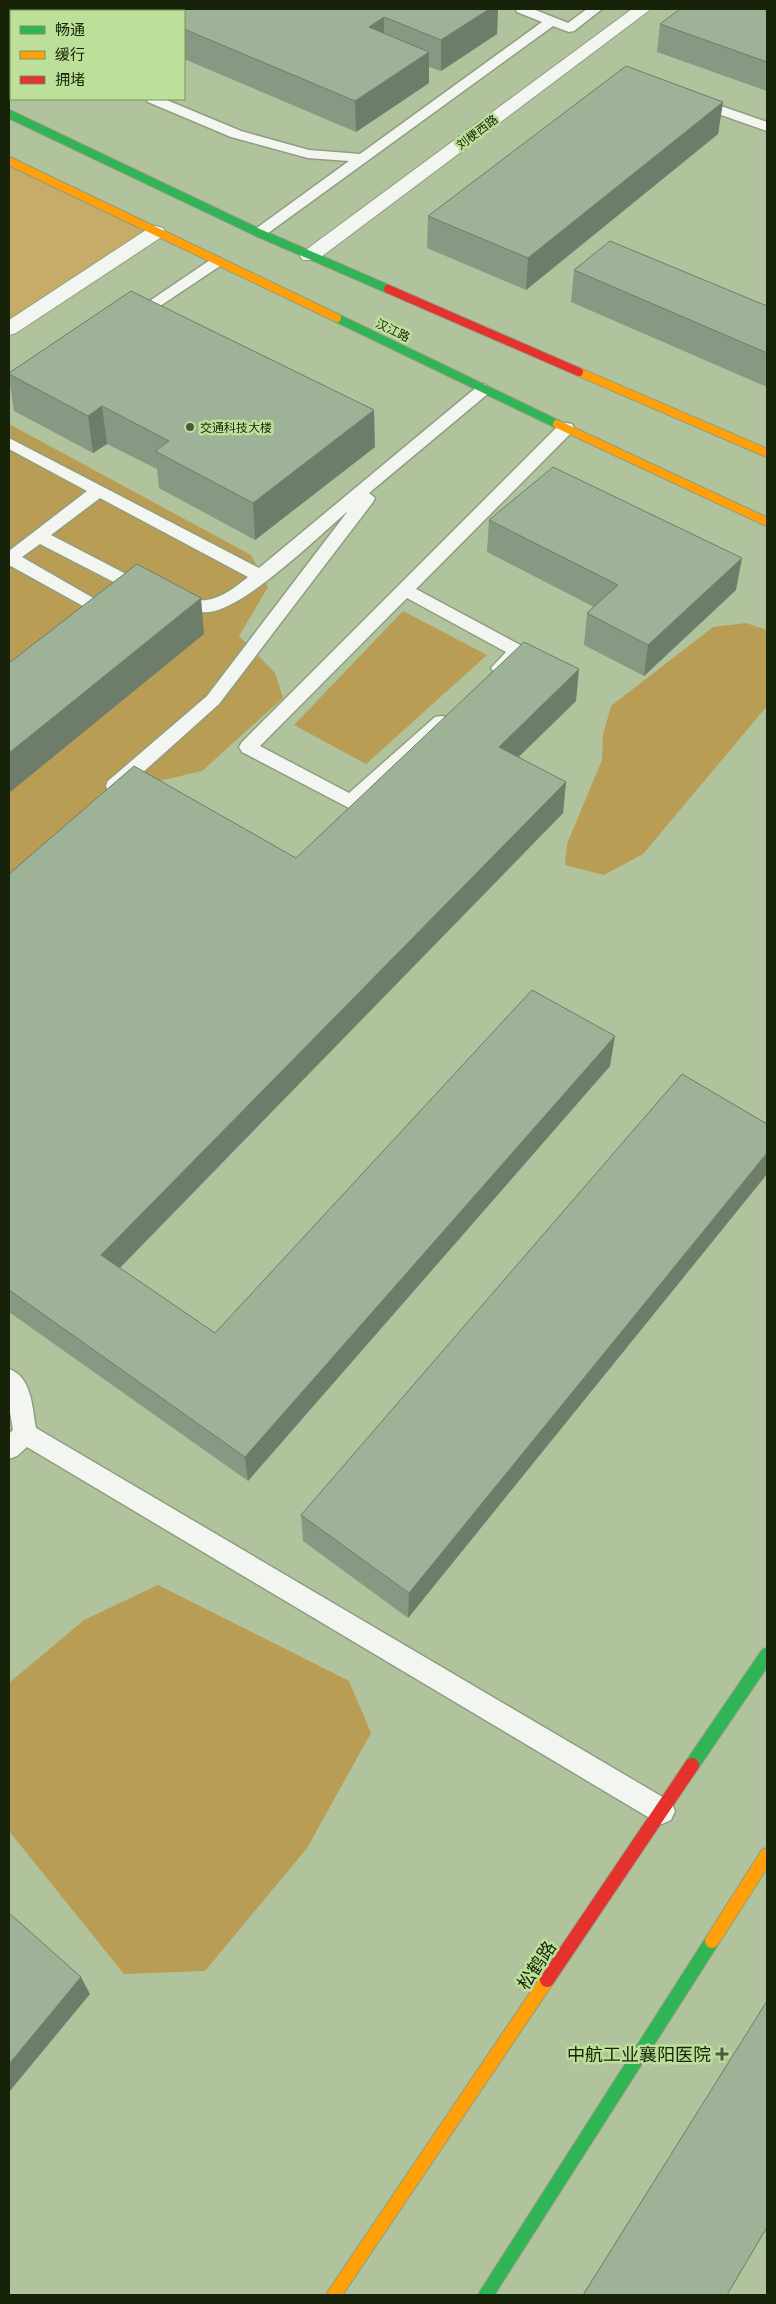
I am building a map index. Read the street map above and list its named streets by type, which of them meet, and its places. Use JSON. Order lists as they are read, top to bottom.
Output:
{
  "streets": {
    "main road": ["汉江路", "松鹤路"],
    "street": ["刘梗西路"]
  },
  "places": {
    "other": ["交通科技大楼"],
    "health": ["中航工业襄阳医院"]
  },
  "legend": ["畅通", "缓行", "拥堵"]
}
